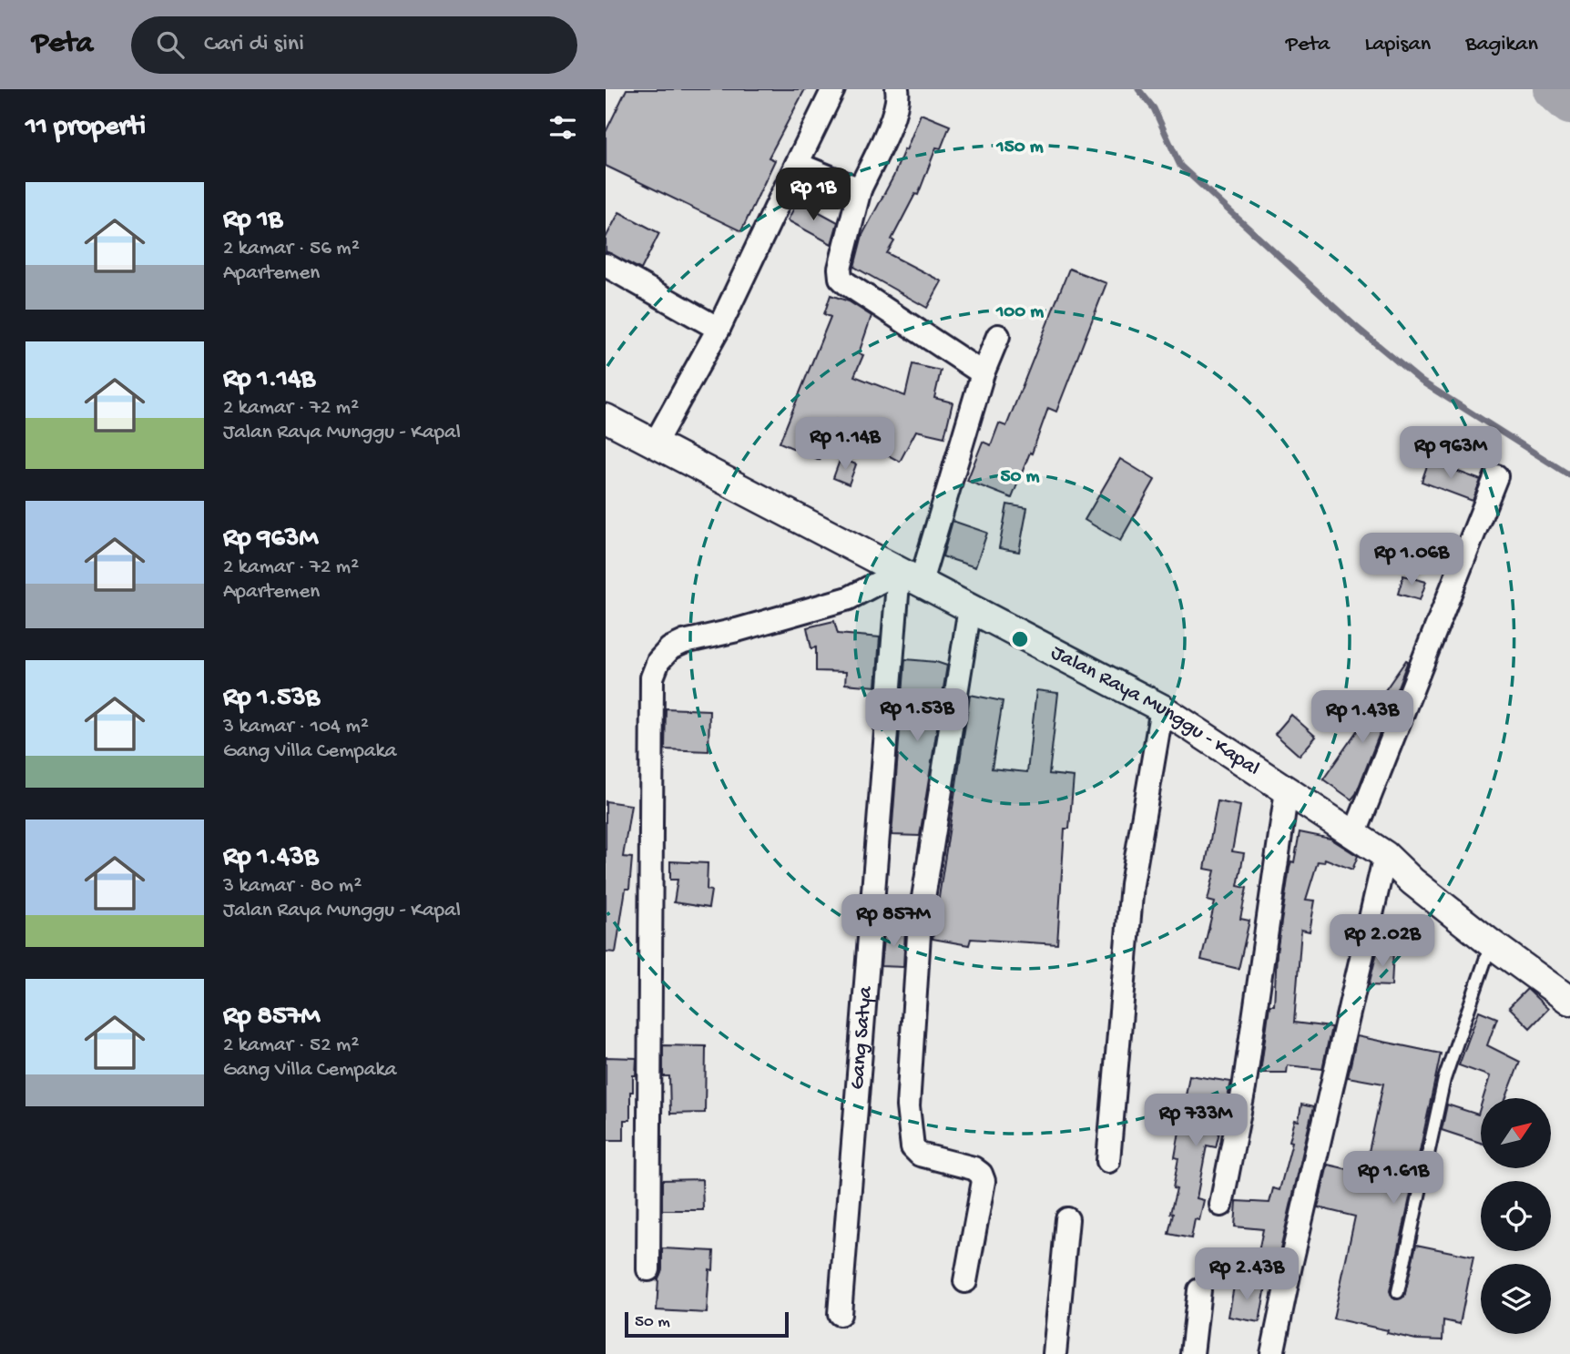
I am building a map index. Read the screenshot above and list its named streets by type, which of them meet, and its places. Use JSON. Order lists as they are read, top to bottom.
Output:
{
  "streets": {
    "street": ["Jalan Raya Munggu - Kapal", "Gang Satya"]
  },
  "crossings": [
    ["Jalan Raya Munggu - Kapal", "Gang Satya"]
  ],
  "scale_bar": "50 m",
  "north": "top right",
  "page": {
    "header": "Peta",
    "search": "Cari di sini",
    "nav": ["Peta", "Lapisan", "Bagikan"],
    "heading": "11 properti",
    "list": [
      {
        "name": "Rp 1B",
        "note": "2 kamar · 56 m² · Apartemen"
      },
      {
        "name": "Rp 1.14B",
        "note": "2 kamar · 72 m² · Jalan Raya Munggu - Kapal"
      },
      {
        "name": "Rp 963M",
        "note": "2 kamar · 72 m² · Apartemen"
      },
      {
        "name": "Rp 1.53B",
        "note": "3 kamar · 104 m² · Gang Villa Cempaka"
      },
      {
        "name": "Rp 1.43B",
        "note": "3 kamar · 80 m² · Jalan Raya Munggu - Kapal"
      },
      {
        "name": "Rp 857M",
        "note": "2 kamar · 52 m² · Gang Villa Cempaka"
      }
    ],
    "price": [
      "Rp 1B",
      "Rp 1.14B",
      "Rp 963M",
      "Rp 1.06B",
      "Rp 1.53B",
      "Rp 1.43B",
      "Rp 857M",
      "Rp 2.02B",
      "Rp 733M",
      "Rp 1.61B",
      "Rp 2.43B"
    ],
    "scale": "50 m"
  },
  "rings": ["150 m", "100 m", "50 m"]
}
